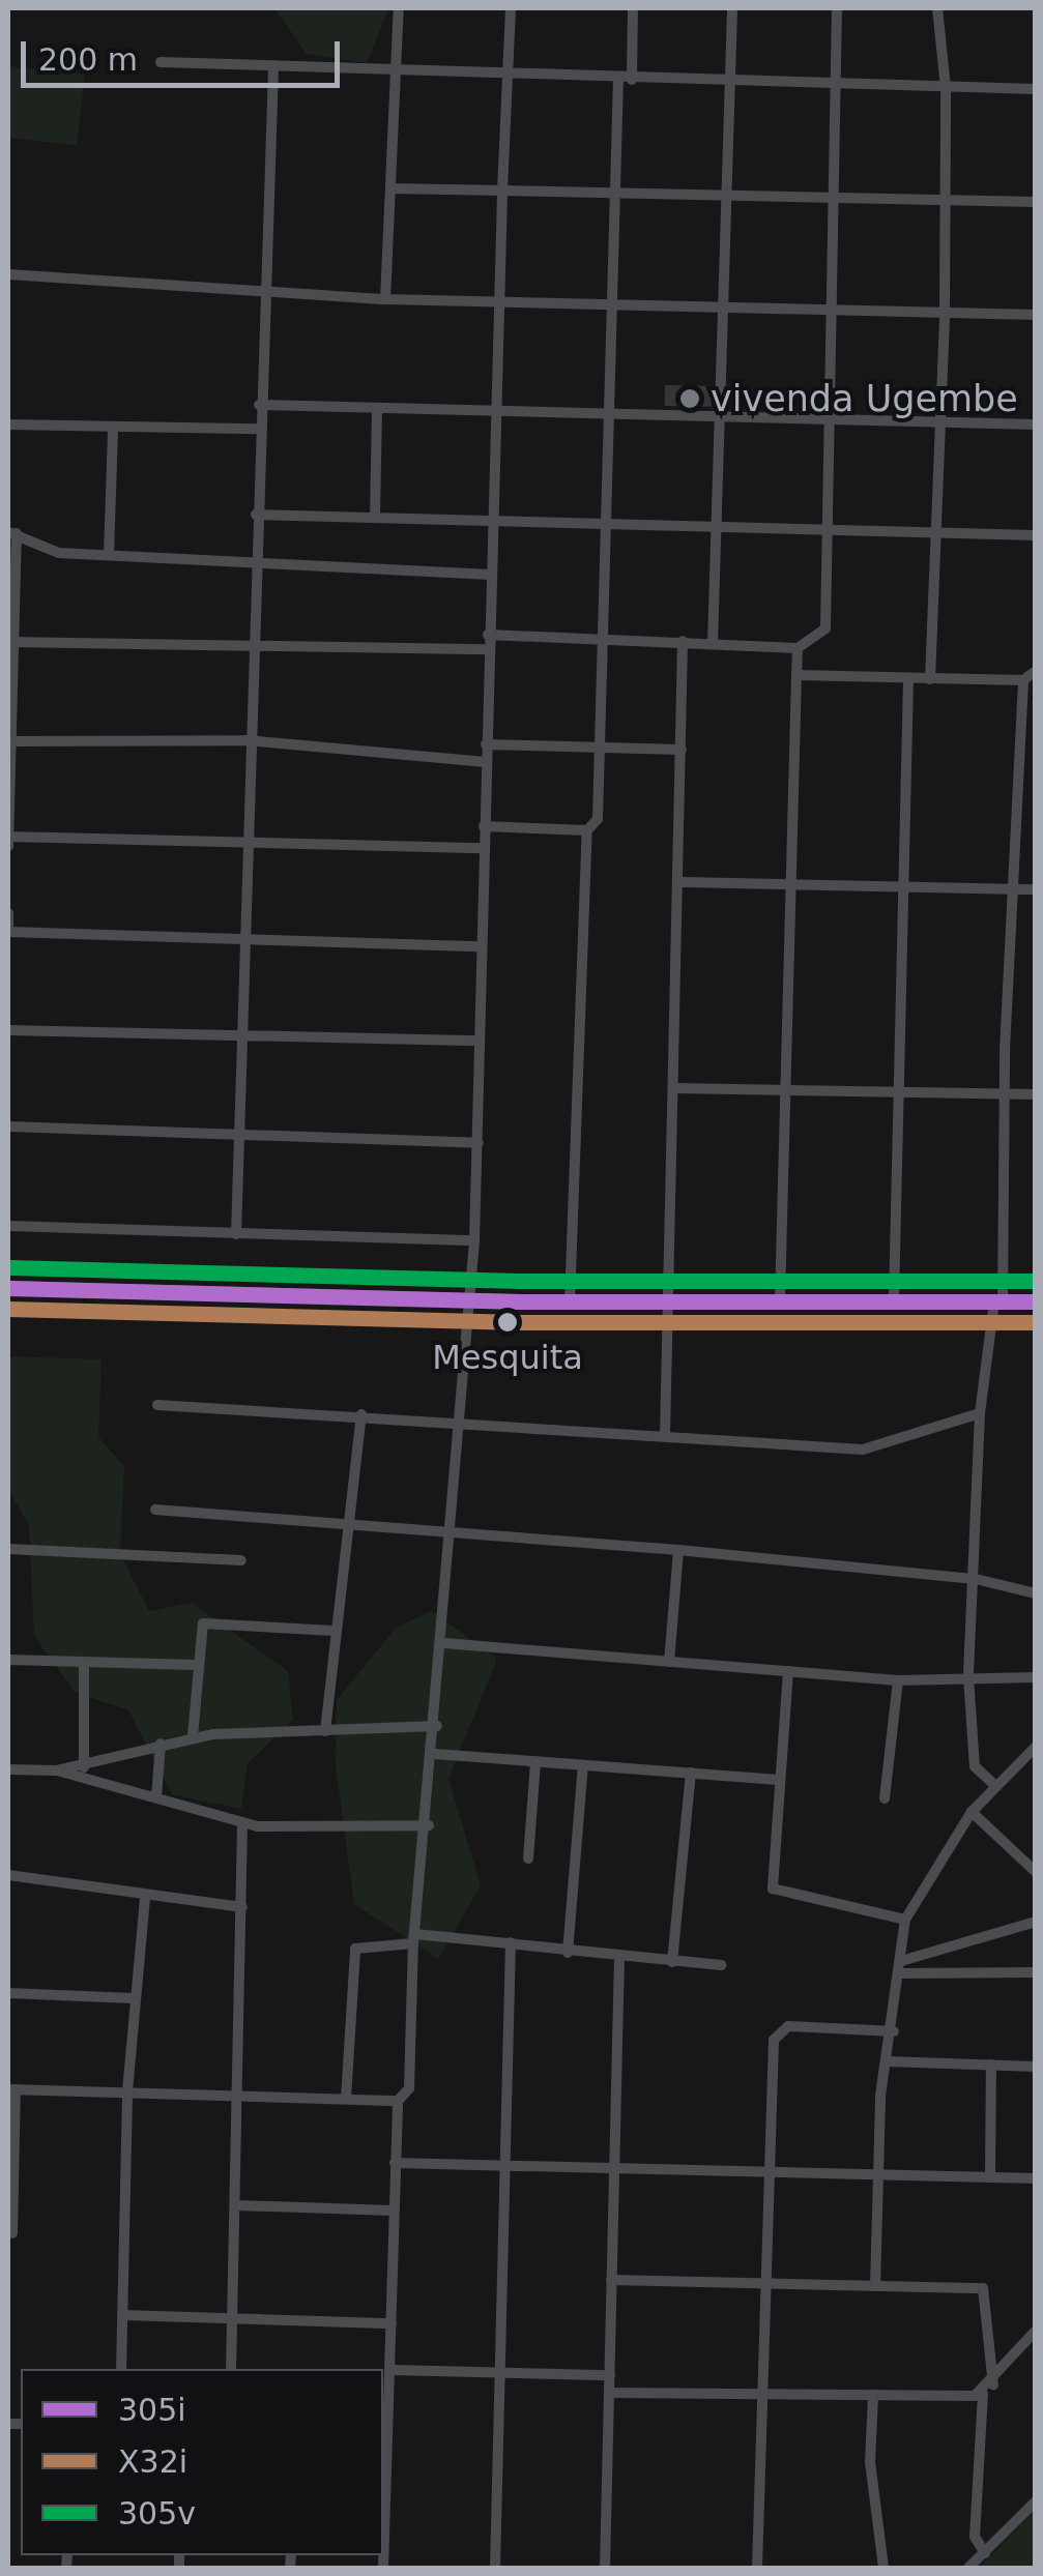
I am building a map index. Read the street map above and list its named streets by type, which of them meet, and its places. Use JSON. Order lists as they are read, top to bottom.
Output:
{
  "places": ["vivenda Ugembe", "Mesquita"],
  "lines": ["transit line 305v", "transit line 305i", "transit line X32i"],
  "legend": ["305i", "X32i", "305v"],
  "scale_bar": "200 m"
}
